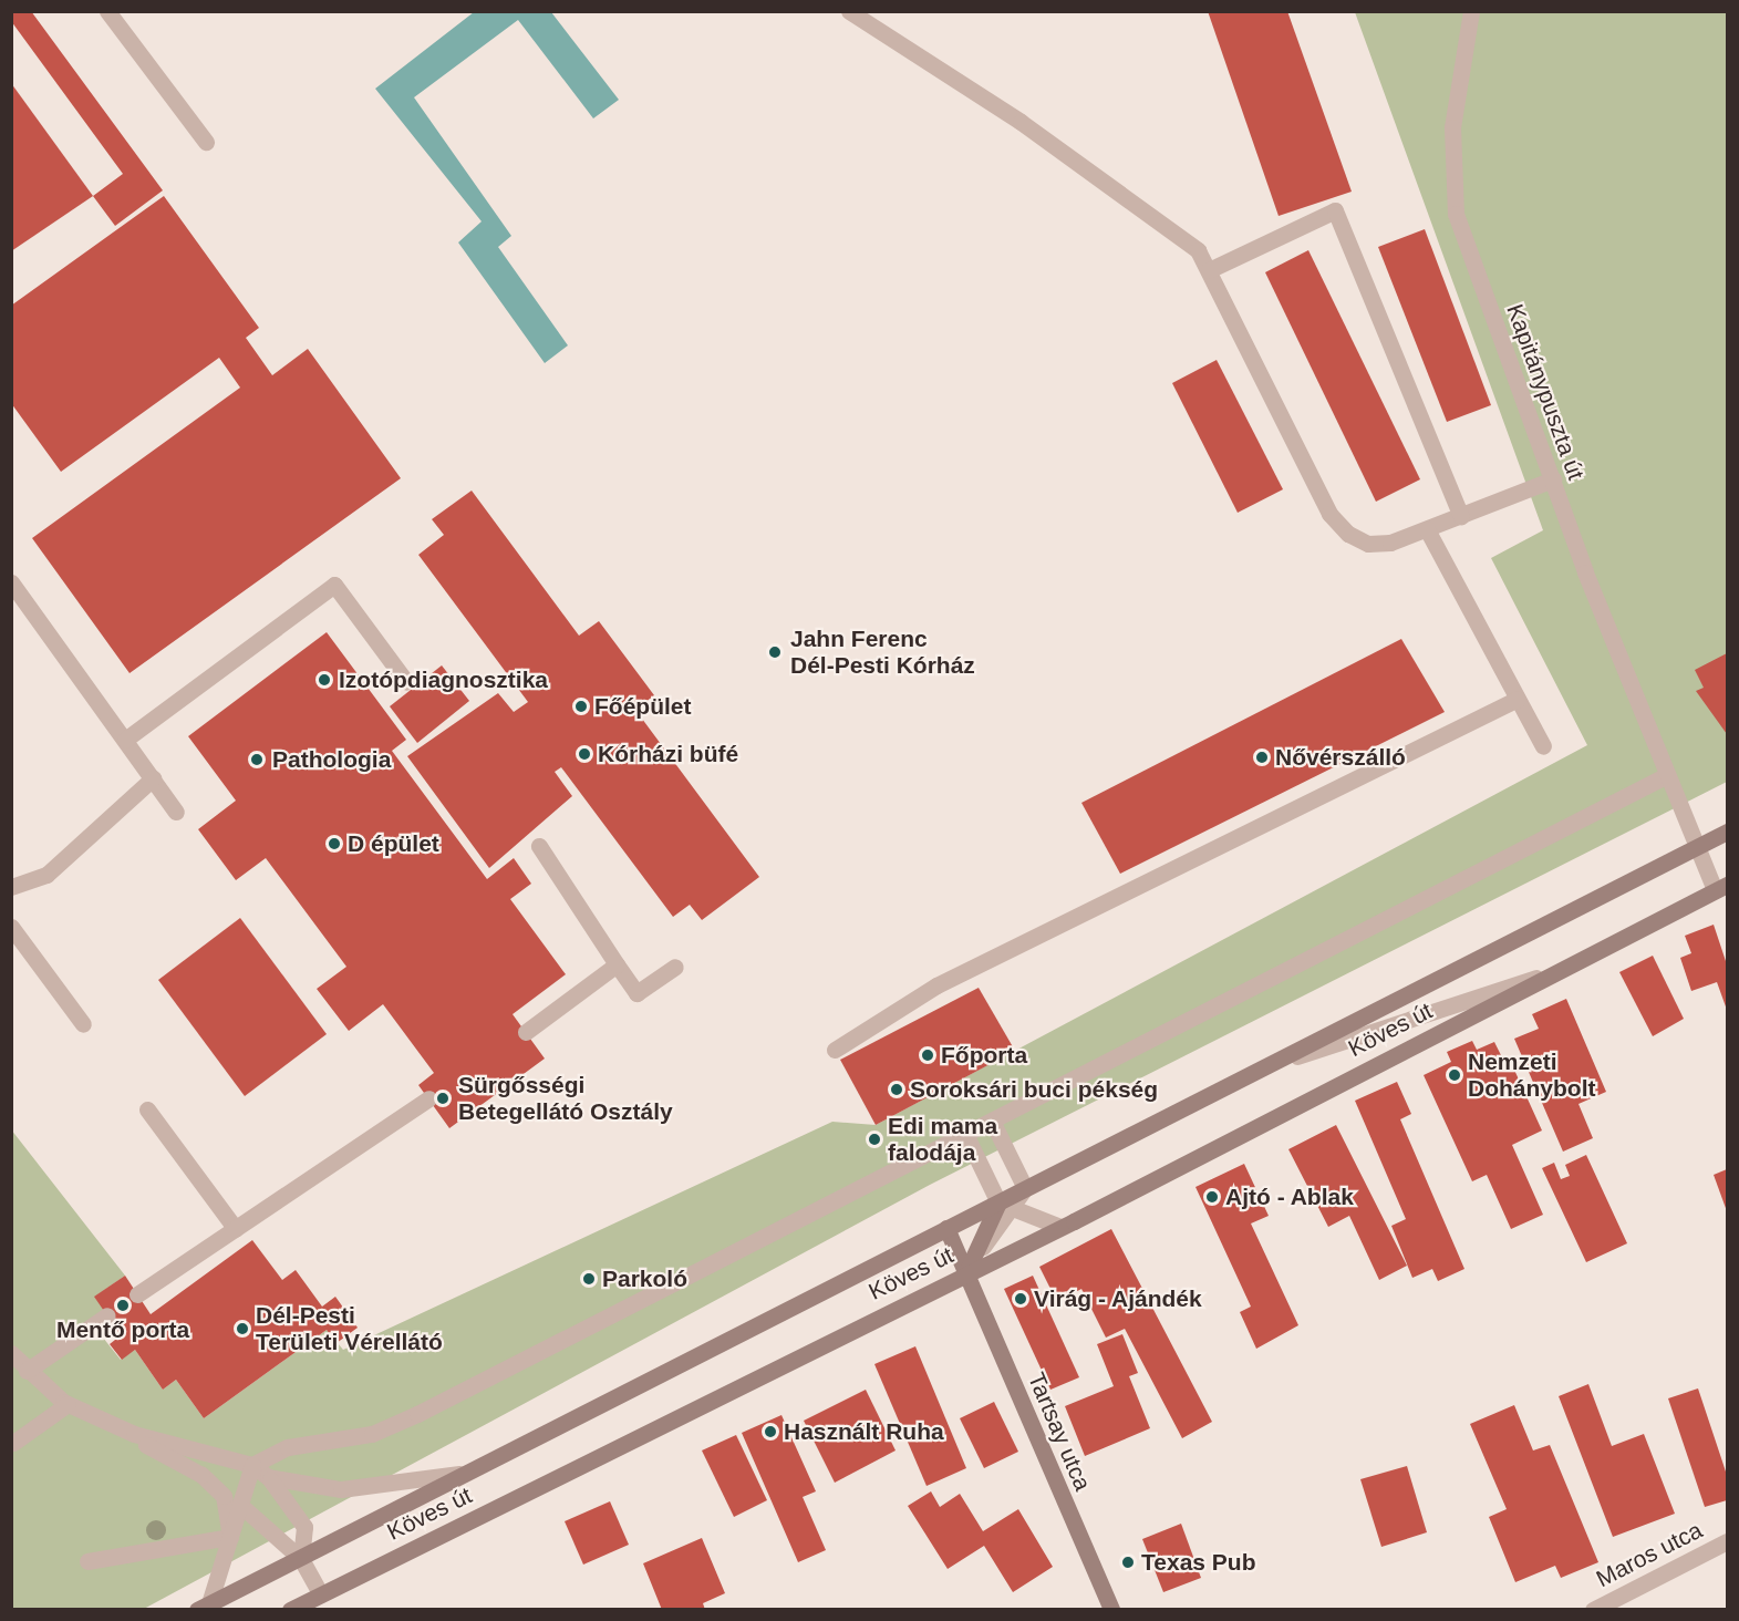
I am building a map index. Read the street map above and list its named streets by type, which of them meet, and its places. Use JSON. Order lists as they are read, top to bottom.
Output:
{
  "streets": {
    "street": [
      "Kapitánypuszta út",
      "Köves út",
      "Tartsay utca",
      "Maros utca"
    ]
  },
  "crossings": [
    ["Kapitánypuszta út", "Köves út"],
    ["Köves út", "Tartsay utca"]
  ],
  "places": [
    "Jahn Ferenc Dél-Pesti Kórház",
    "Izotópdiagnosztika",
    "Főépület",
    "Kórházi büfé",
    "Nővérszálló",
    "Pathologia",
    "D épület",
    "Főporta",
    "Nemzeti Dohánybolt",
    "Soroksári buci pékség",
    "Sürgősségi Betegellátó Osztály",
    "Edi mama falodája",
    "Ajtó - Ablak",
    "Parkoló",
    "Virág - Ajándék",
    "Mentő porta",
    "Dél-Pesti Területi Vérellátó",
    "Használt Ruha",
    "Texas Pub"
  ]
}
